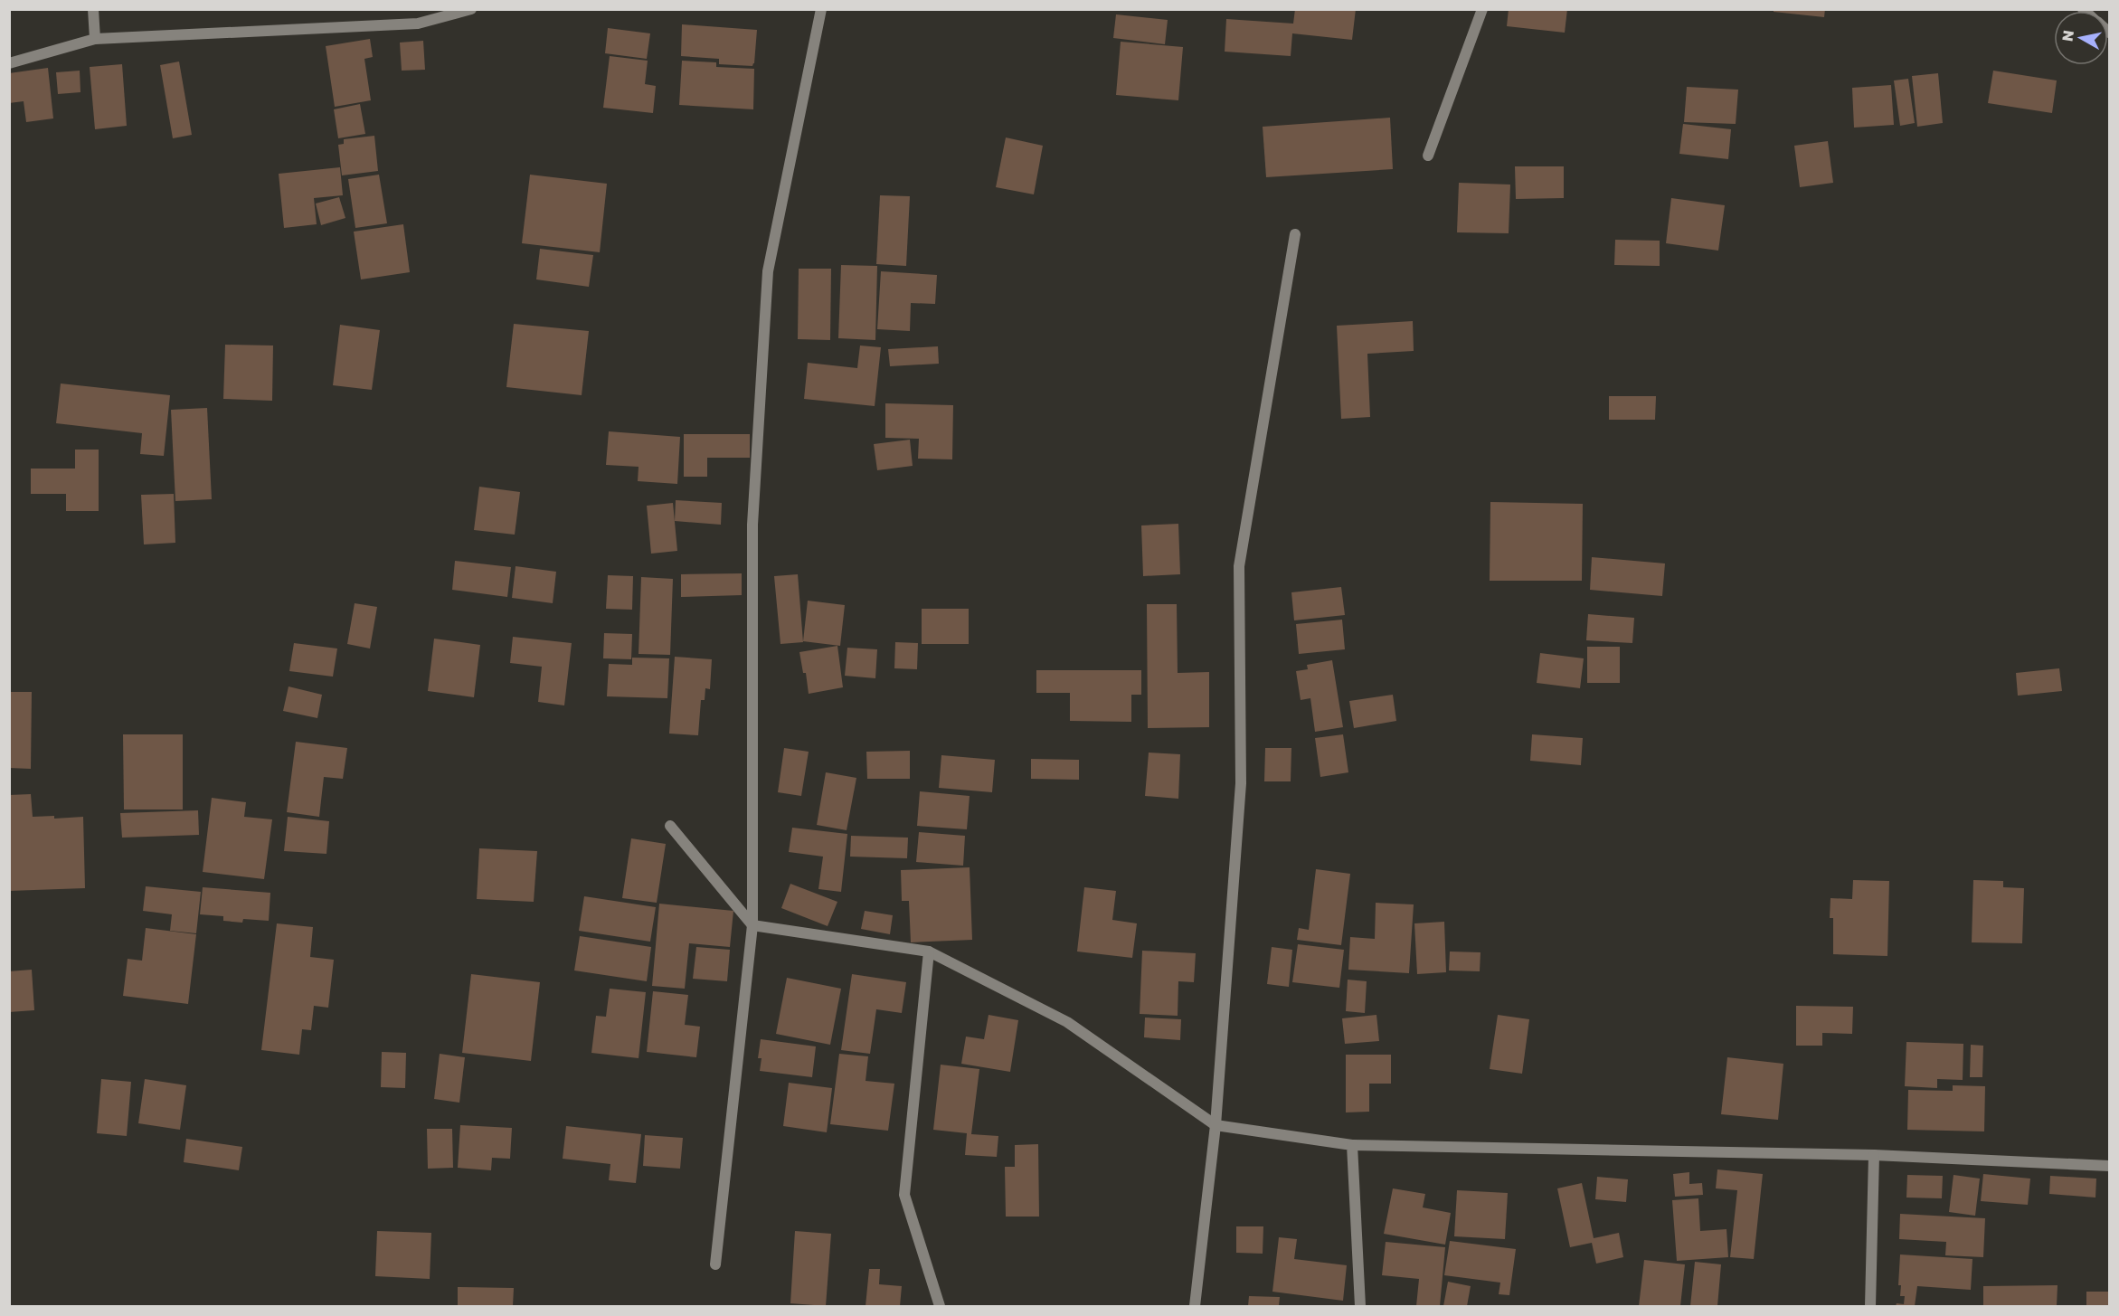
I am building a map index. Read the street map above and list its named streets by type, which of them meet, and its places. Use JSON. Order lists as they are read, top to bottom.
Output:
{
  "north": "left"
}
